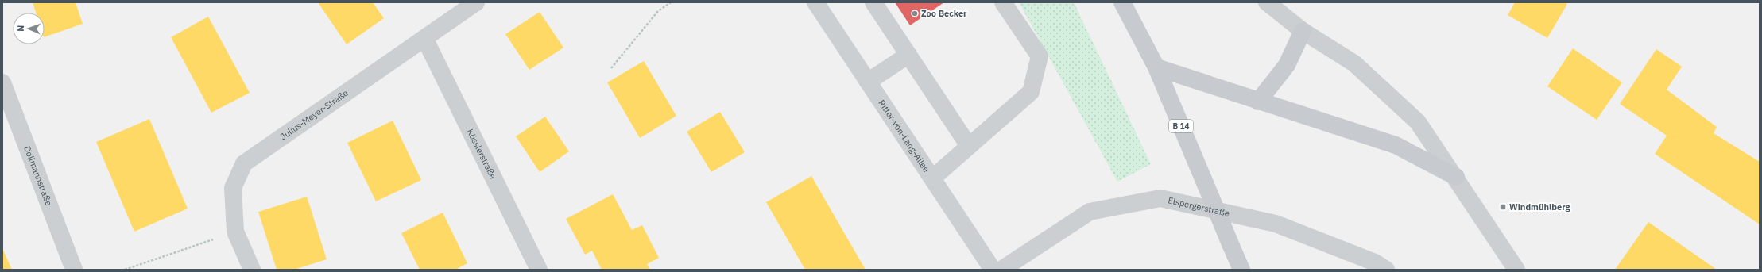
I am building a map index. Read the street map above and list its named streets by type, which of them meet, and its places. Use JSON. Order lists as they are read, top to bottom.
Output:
{
  "streets": {
    "main road": ["B 14"],
    "street": [
      "Julius-Meyer-Straße",
      "Ritter-von-Lang-Allee",
      "Kösslerstraße",
      "Dollmannstraße",
      "Elspergerstraße"
    ]
  },
  "crossings": [
    ["Julius-Meyer-Straße", "Kösslerstraße"]
  ],
  "places": {
    "other": ["Zoo Becker"],
    "transit": ["Windmühlberg"]
  },
  "north": "left"
}
